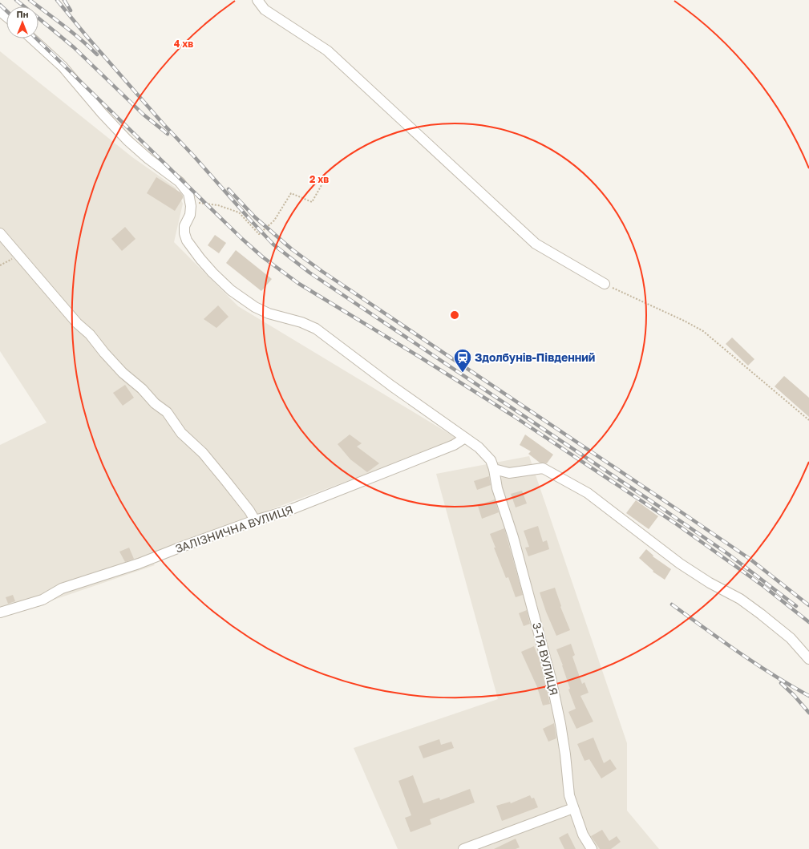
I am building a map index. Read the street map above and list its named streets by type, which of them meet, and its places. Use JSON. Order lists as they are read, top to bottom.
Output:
{
  "streets": {
    "street": ["ЗАЛІЗНИЧНА ВУЛИЦЯ", "3-ТЯ ВУЛИЦЯ"]
  },
  "places": {
    "station": ["Здолбунів-Південний"]
  },
  "north": "top",
  "rings": ["4 хв", "2 хв"]
}
